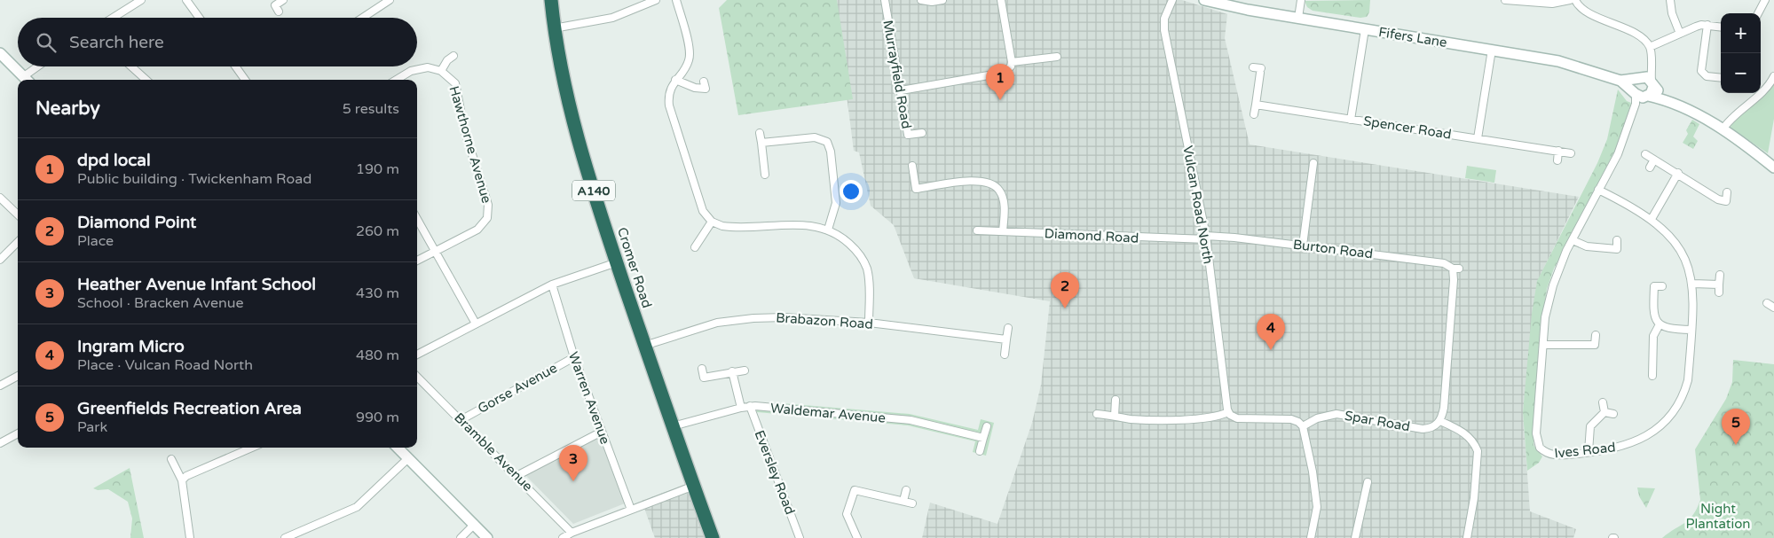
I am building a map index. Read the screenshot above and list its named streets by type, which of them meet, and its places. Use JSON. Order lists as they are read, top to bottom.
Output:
{
  "streets": {
    "highway": ["A140", "Cromer Road"],
    "street": [
      "Fifers Lane",
      "Murrayfield Road",
      "Spencer Road",
      "Hawthorne Avenue",
      "Vulcan Road North",
      "Diamond Road",
      "Burton Road",
      "Brabazon Road",
      "Gorse Avenue",
      "Warren Avenue",
      "Waldemar Avenue",
      "Spar Road",
      "Ives Road",
      "Bramble Avenue",
      "Eversley Road"
    ]
  },
  "crossings": [
    ["Fifers Lane", "Ives Road"],
    ["Vulcan Road North", "Diamond Road"],
    ["Vulcan Road North", "Burton Road"],
    ["Diamond Road", "Burton Road"],
    ["Burton Road", "Spar Road"],
    ["Cromer Road", "Brabazon Road"],
    ["Cromer Road", "Waldemar Avenue"],
    ["Gorse Avenue", "Warren Avenue"],
    ["Gorse Avenue", "Bramble Avenue"],
    ["Waldemar Avenue", "Eversley Road"]
  ],
  "parks": ["Night Plantation"],
  "page": {
    "map_buttons": ["+", "−"],
    "search": "Search here",
    "pins": [
      "1",
      "2",
      "4",
      "5",
      "3"
    ],
    "heading": ["Nearby", "5 results"],
    "list": [
      {
        "mark": "1",
        "name": "dpd local",
        "note": "Public building · Twickenham Road",
        "value": "190 m"
      },
      {
        "mark": "2",
        "name": "Diamond Point",
        "note": "Place",
        "value": "260 m"
      },
      {
        "mark": "3",
        "name": "Heather Avenue Infant School",
        "note": "School · Bracken Avenue",
        "value": "430 m"
      },
      {
        "mark": "4",
        "name": "Ingram Micro",
        "note": "Place · Vulcan Road North",
        "value": "480 m"
      },
      {
        "mark": "5",
        "name": "Greenfields Recreation Area",
        "note": "Park",
        "value": "990 m"
      }
    ]
  }
}
